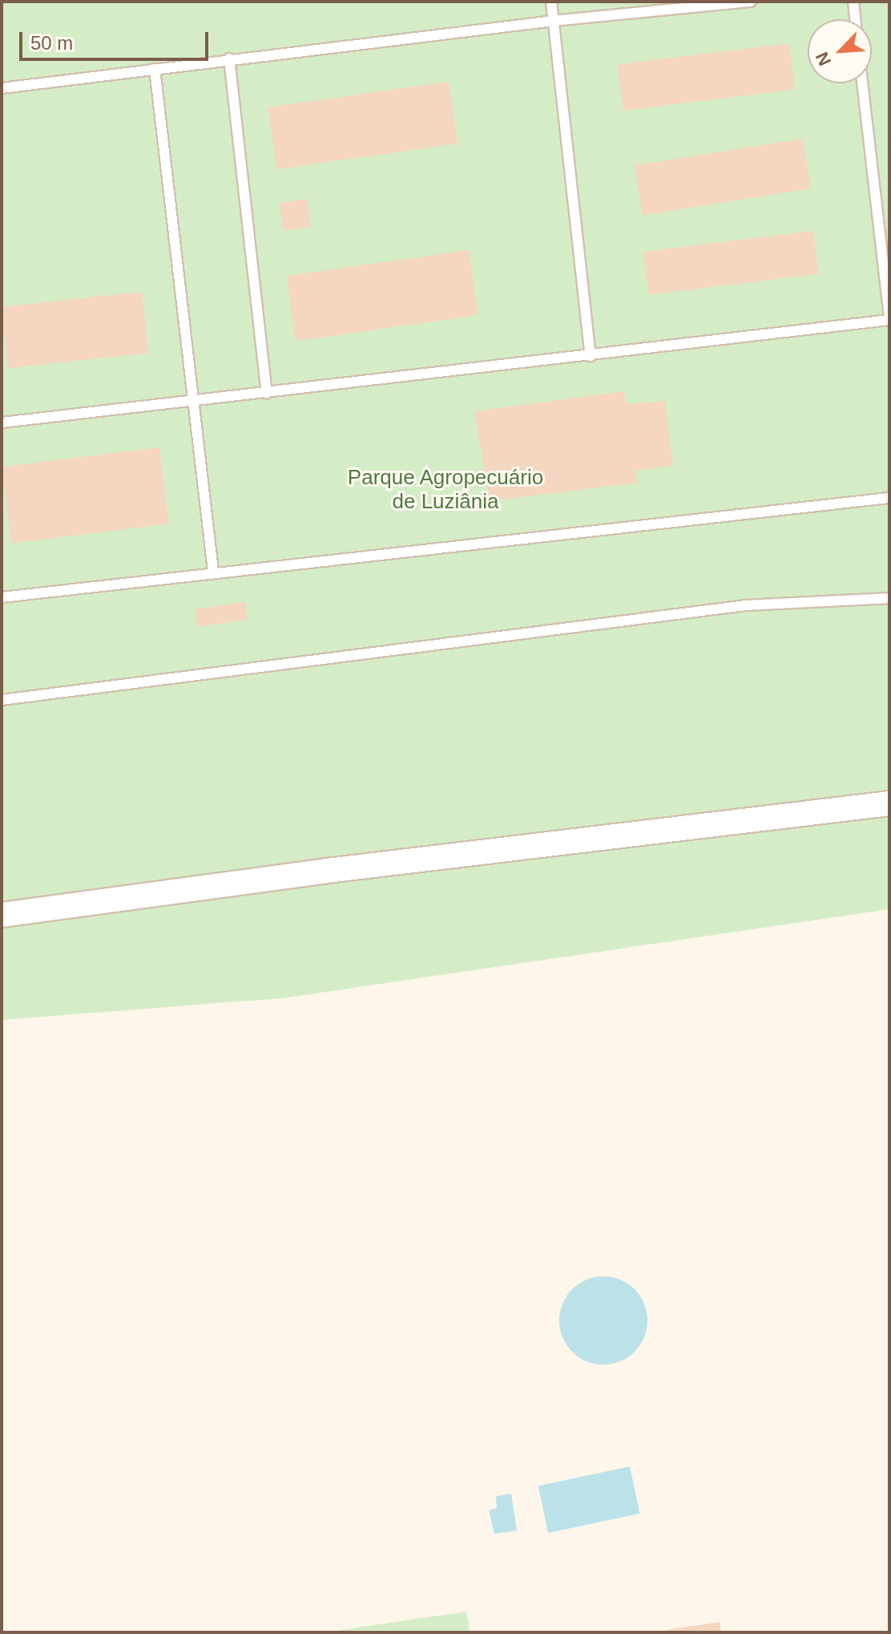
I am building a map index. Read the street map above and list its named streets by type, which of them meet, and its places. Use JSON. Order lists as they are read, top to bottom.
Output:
{
  "parks": ["Parque Agropecuário de Luziânia"],
  "scale_bar": "50 m",
  "north": "bottom left"
}
